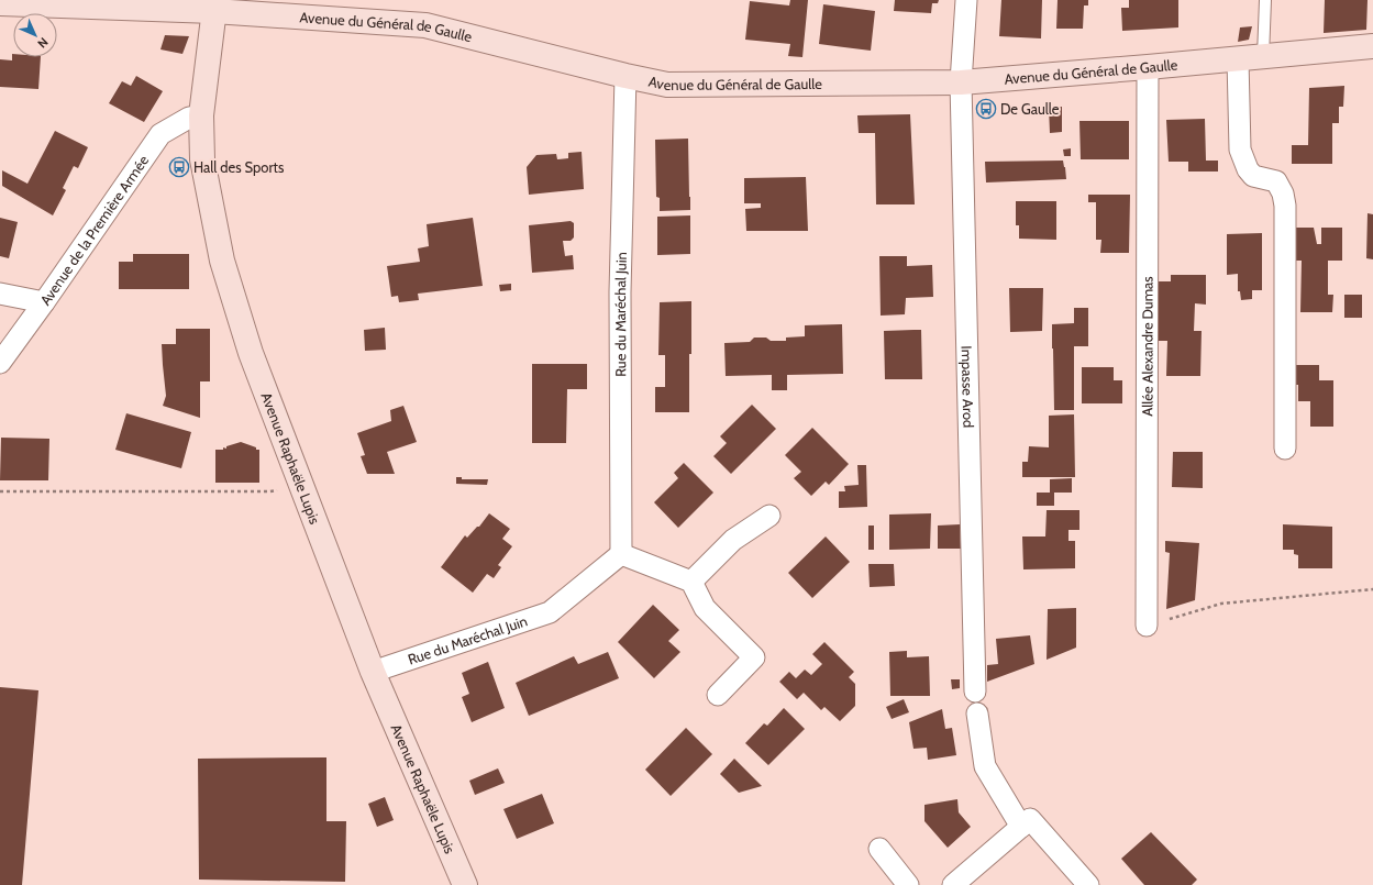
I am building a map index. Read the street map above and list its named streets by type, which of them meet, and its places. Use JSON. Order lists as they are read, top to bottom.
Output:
{
  "streets": {
    "main road": ["Avenue du Général de Gaulle", "Avenue Raphaële Lupis"],
    "street": [
      "Avenue de la Première Armée",
      "Rue du Maréchal Juin",
      "Allée Alexandre Dumas",
      "Impasse Arod"
    ]
  },
  "crossings": [
    ["Avenue du Général de Gaulle", "Rue du Maréchal Juin"],
    ["Avenue du Général de Gaulle", "Allée Alexandre Dumas"],
    ["Avenue du Général de Gaulle", "Impasse Arod"],
    ["Avenue du Général de Gaulle", "Avenue Raphaële Lupis"],
    ["Avenue de la Première Armée", "Avenue Raphaële Lupis"],
    ["Rue du Maréchal Juin", "Avenue Raphaële Lupis"]
  ],
  "places": {
    "bus stop": ["De Gaulle", "Hall des Sports"]
  },
  "north": "bottom right"
}
